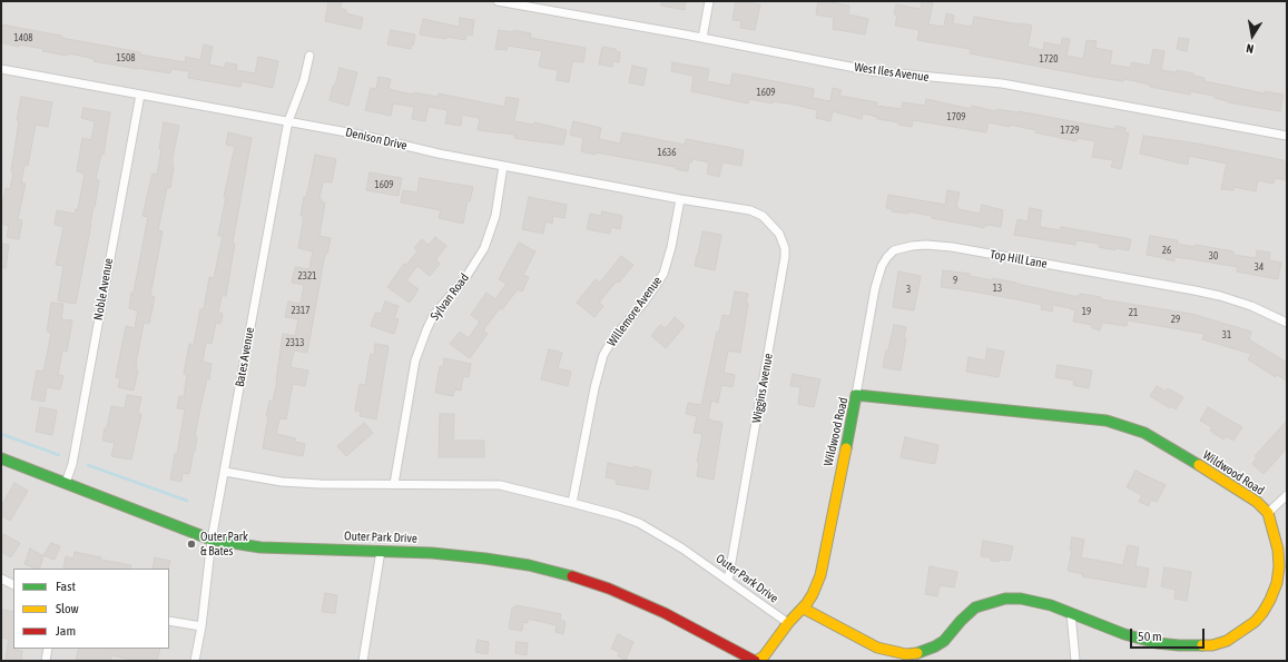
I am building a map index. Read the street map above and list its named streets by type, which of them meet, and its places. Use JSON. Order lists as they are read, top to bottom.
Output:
{
  "streets": {
    "street": [
      "West Iles Avenue",
      "Denison Drive",
      "Top Hill Lane",
      "Noble Avenue",
      "Sylvan Road",
      "Willemore Avenue",
      "Bates Avenue",
      "Wiggins Avenue",
      "Wildwood Road",
      "Outer Park Drive"
    ]
  },
  "crossings": [
    ["Denison Drive", "Noble Avenue"],
    ["Denison Drive", "Sylvan Road"],
    ["Denison Drive", "Willemore Avenue"],
    ["Denison Drive", "Bates Avenue"],
    ["Denison Drive", "Wiggins Avenue"],
    ["Top Hill Lane", "Wildwood Road"],
    ["Noble Avenue", "Outer Park Drive"],
    ["Sylvan Road", "Outer Park Drive"],
    ["Willemore Avenue", "Outer Park Drive"],
    ["Bates Avenue", "Outer Park Drive"],
    ["Wiggins Avenue", "Outer Park Drive"],
    ["Wildwood Road", "Outer Park Drive"]
  ],
  "places": ["Outer Park & Bates"],
  "house_numbers": [
    "1408",
    "1508",
    "1720",
    "1609",
    "1709",
    "1729",
    "1636",
    "1609",
    "26",
    "30",
    "34",
    "2321",
    "9",
    "13",
    "3",
    "2317",
    "19",
    "21",
    "29",
    "31",
    "2313"
  ],
  "legend": ["Fast", "Slow", "Jam"],
  "scale_bar": "50 m",
  "north": "bottom"
}
